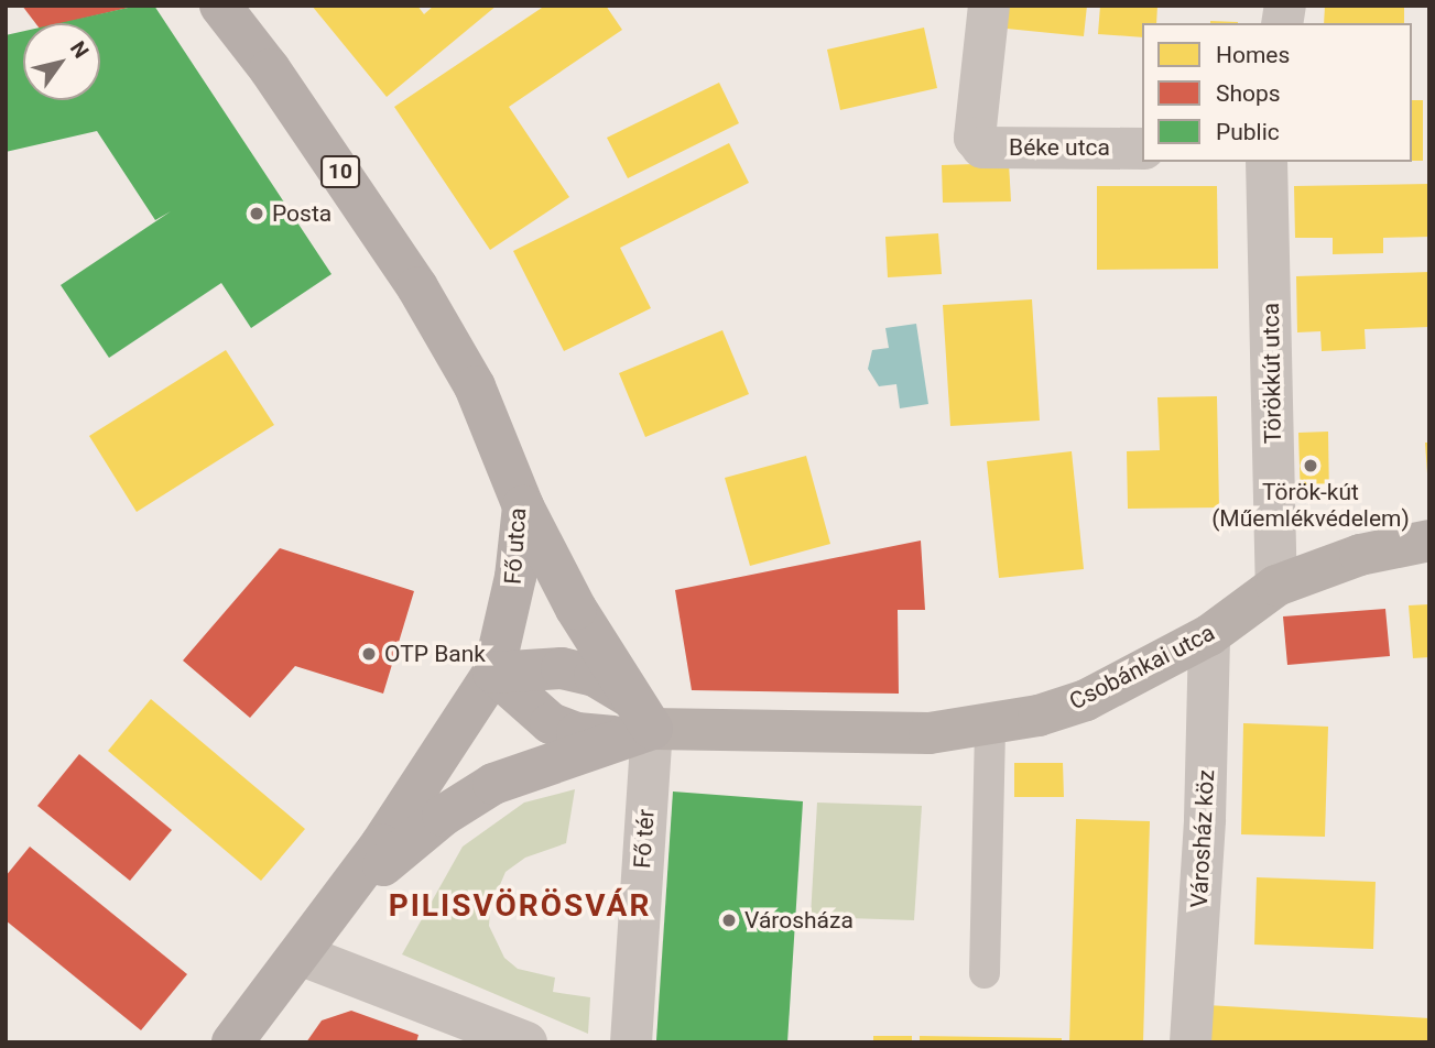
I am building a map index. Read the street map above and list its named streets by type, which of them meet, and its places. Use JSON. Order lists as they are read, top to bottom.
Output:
{
  "streets": {
    "main road": ["10", "Fő utca", "Csobánkai utca"],
    "street": [
      "Béke utca",
      "Törökkút utca",
      "Fő tér",
      "Városház köz"
    ]
  },
  "crossings": [
    ["Törökkút utca", "Csobánkai utca"],
    ["Csobánkai utca", "Fő tér"],
    ["Csobánkai utca", "Városház köz"]
  ],
  "districts": ["PILISVÖRÖSVÁR"],
  "places": [
    "Posta",
    "Török-kút (Műemlékvédelem)",
    "OTP Bank",
    "Városháza"
  ],
  "legend": ["Homes", "Shops", "Public"],
  "north": "top right"
}
